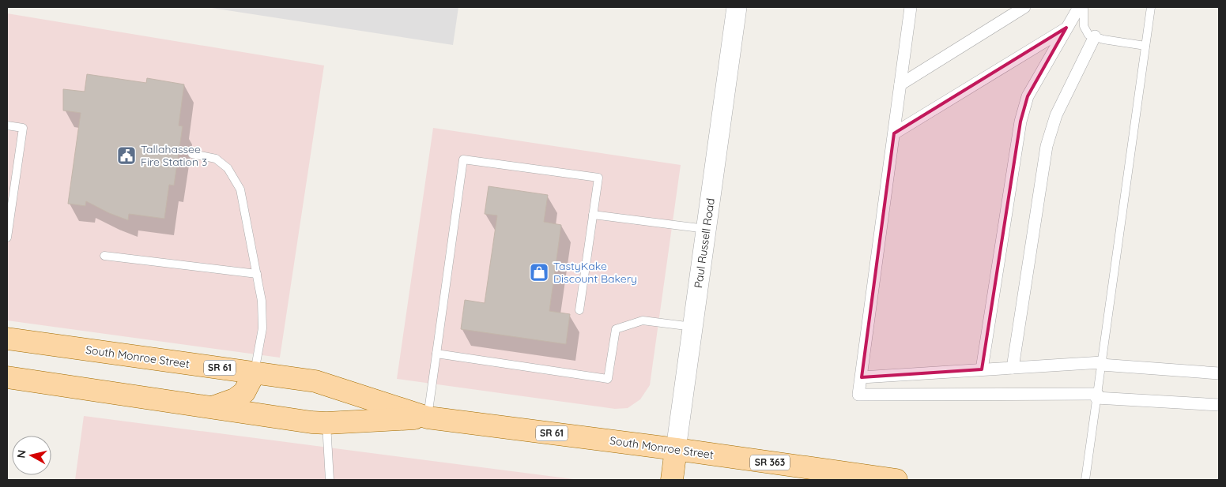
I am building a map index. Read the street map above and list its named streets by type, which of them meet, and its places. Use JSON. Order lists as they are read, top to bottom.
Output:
{
  "streets": {
    "main road": [
      "Paul Russell Road",
      "South Monroe Street",
      "SR 61",
      "SR 363"
    ]
  },
  "crossings": [
    ["Paul Russell Road", "South Monroe Street"]
  ],
  "places": {
    "public building": ["Tallahassee Fire Station 3"],
    "shop": ["TastyKake Discount Bakery"]
  },
  "north": "left"
}
